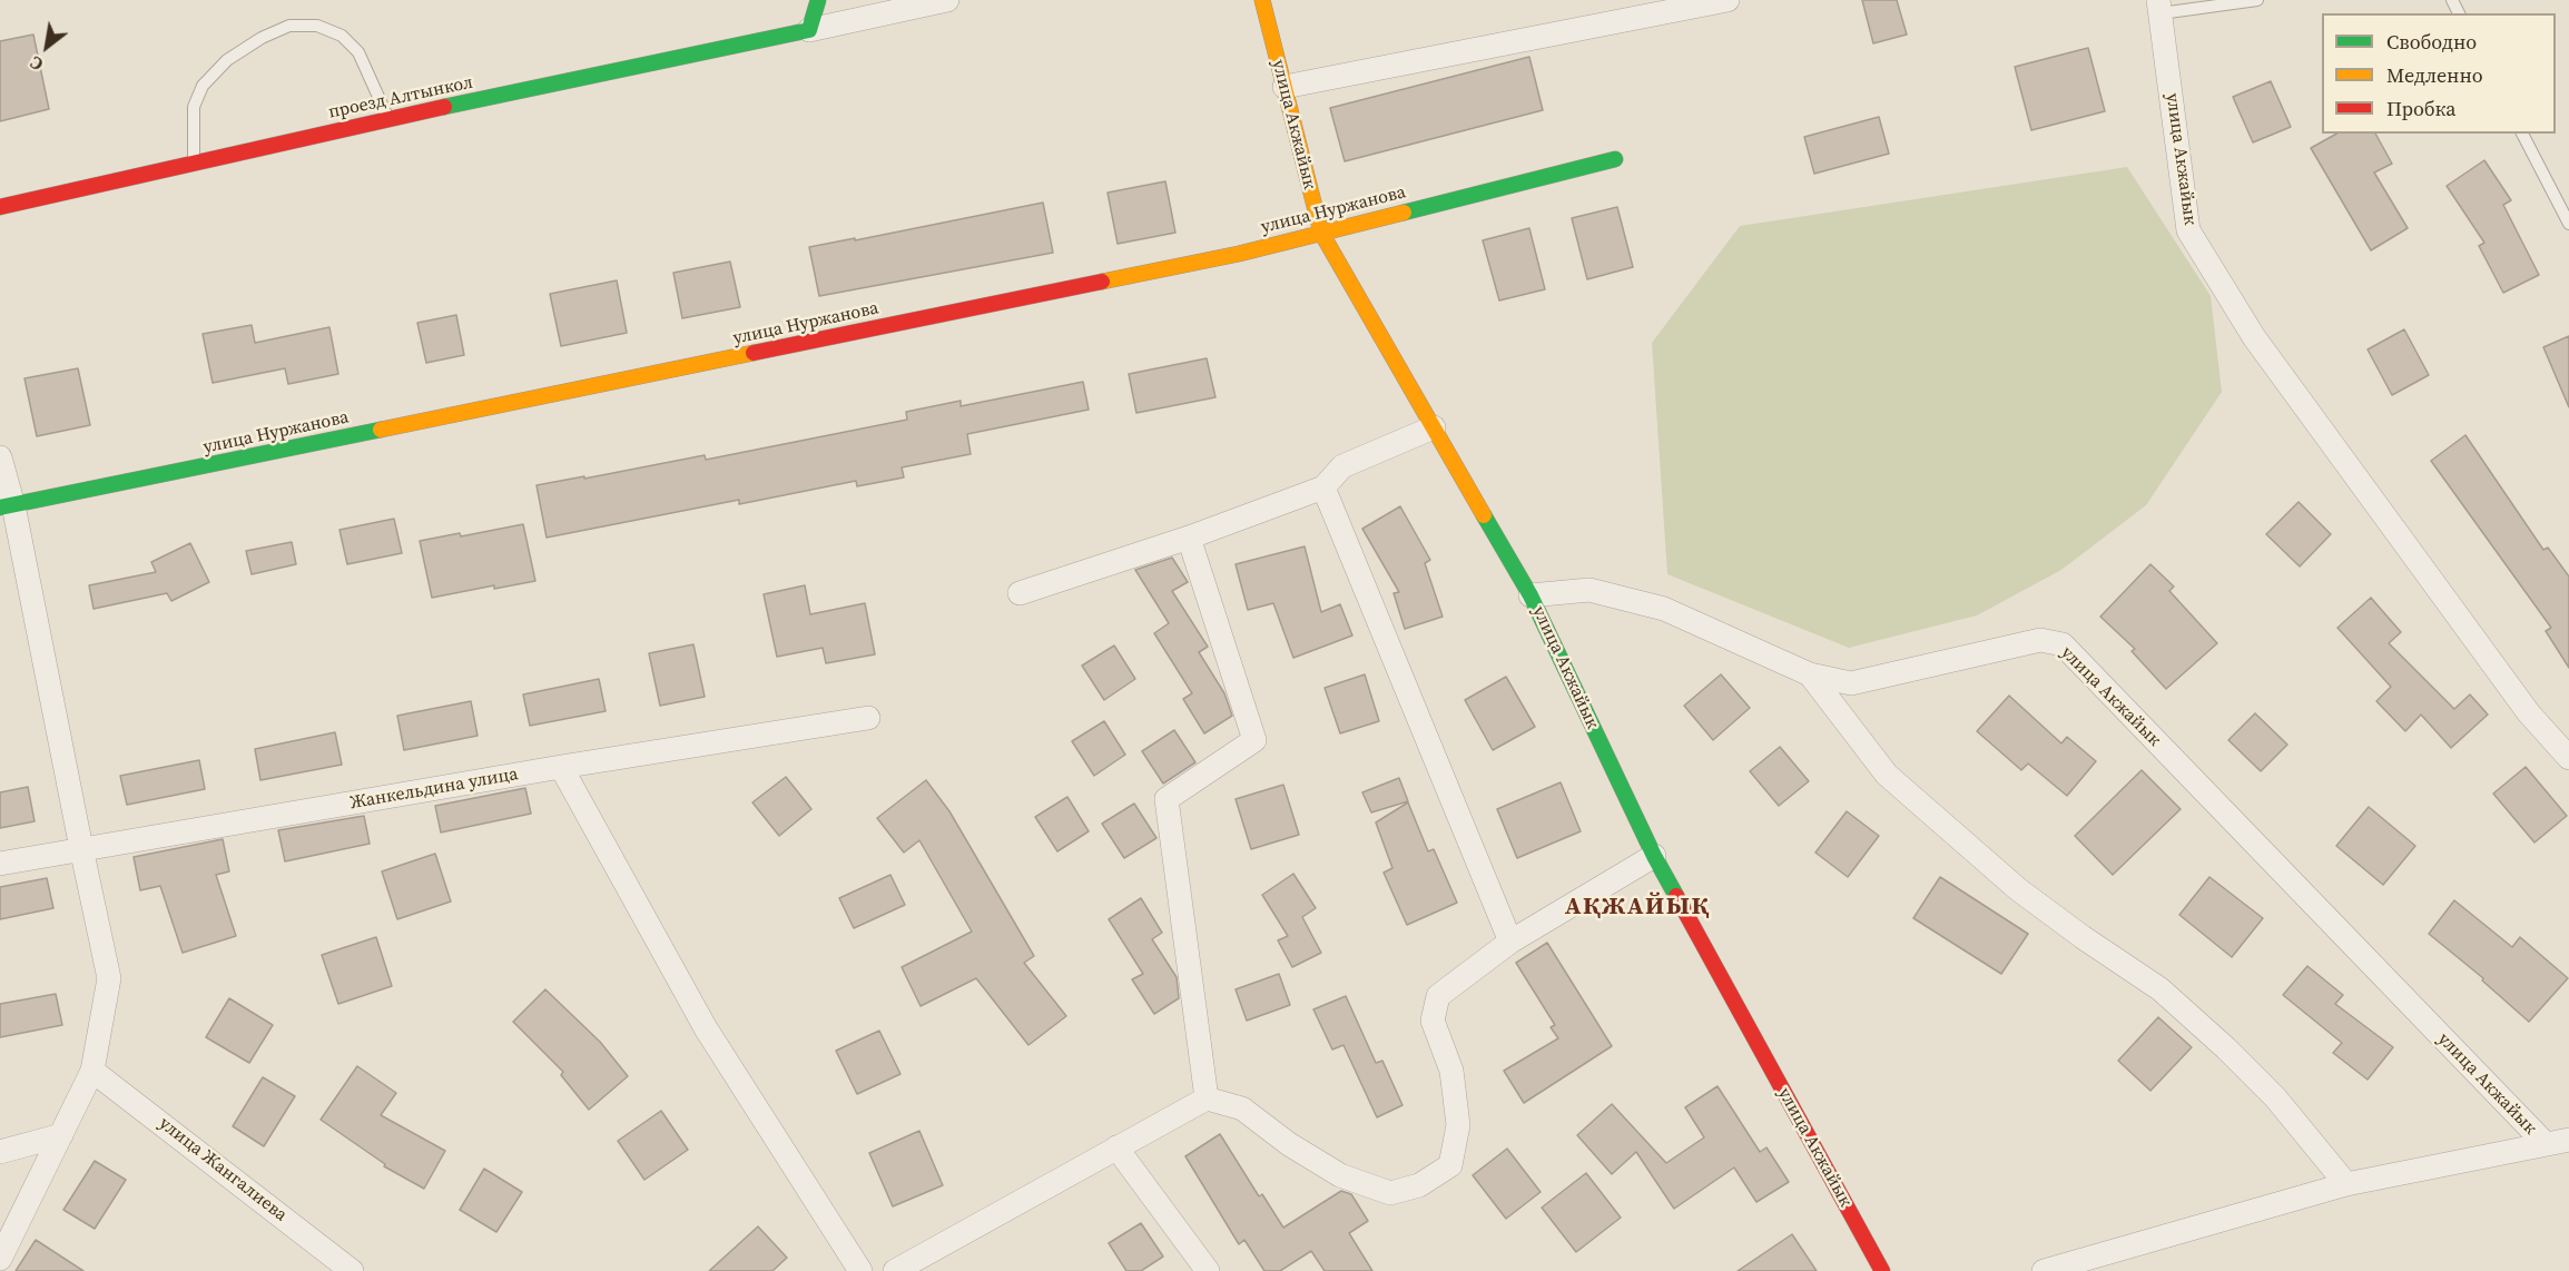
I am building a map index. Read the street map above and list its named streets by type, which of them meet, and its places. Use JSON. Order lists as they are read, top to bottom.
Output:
{
  "streets": {
    "street": [
      "проезд Алтынкол",
      "улица Акжайык",
      "улица Нуржанова",
      "Жанкельдина улица",
      "улица Жангалиева"
    ]
  },
  "crossings": [
    ["улица Акжайык", "улица Нуржанова"]
  ],
  "districts": ["АҚЖАЙЫҚ"],
  "legend": ["Свободно", "Медленно", "Пробка"],
  "north": "bottom left"
}
